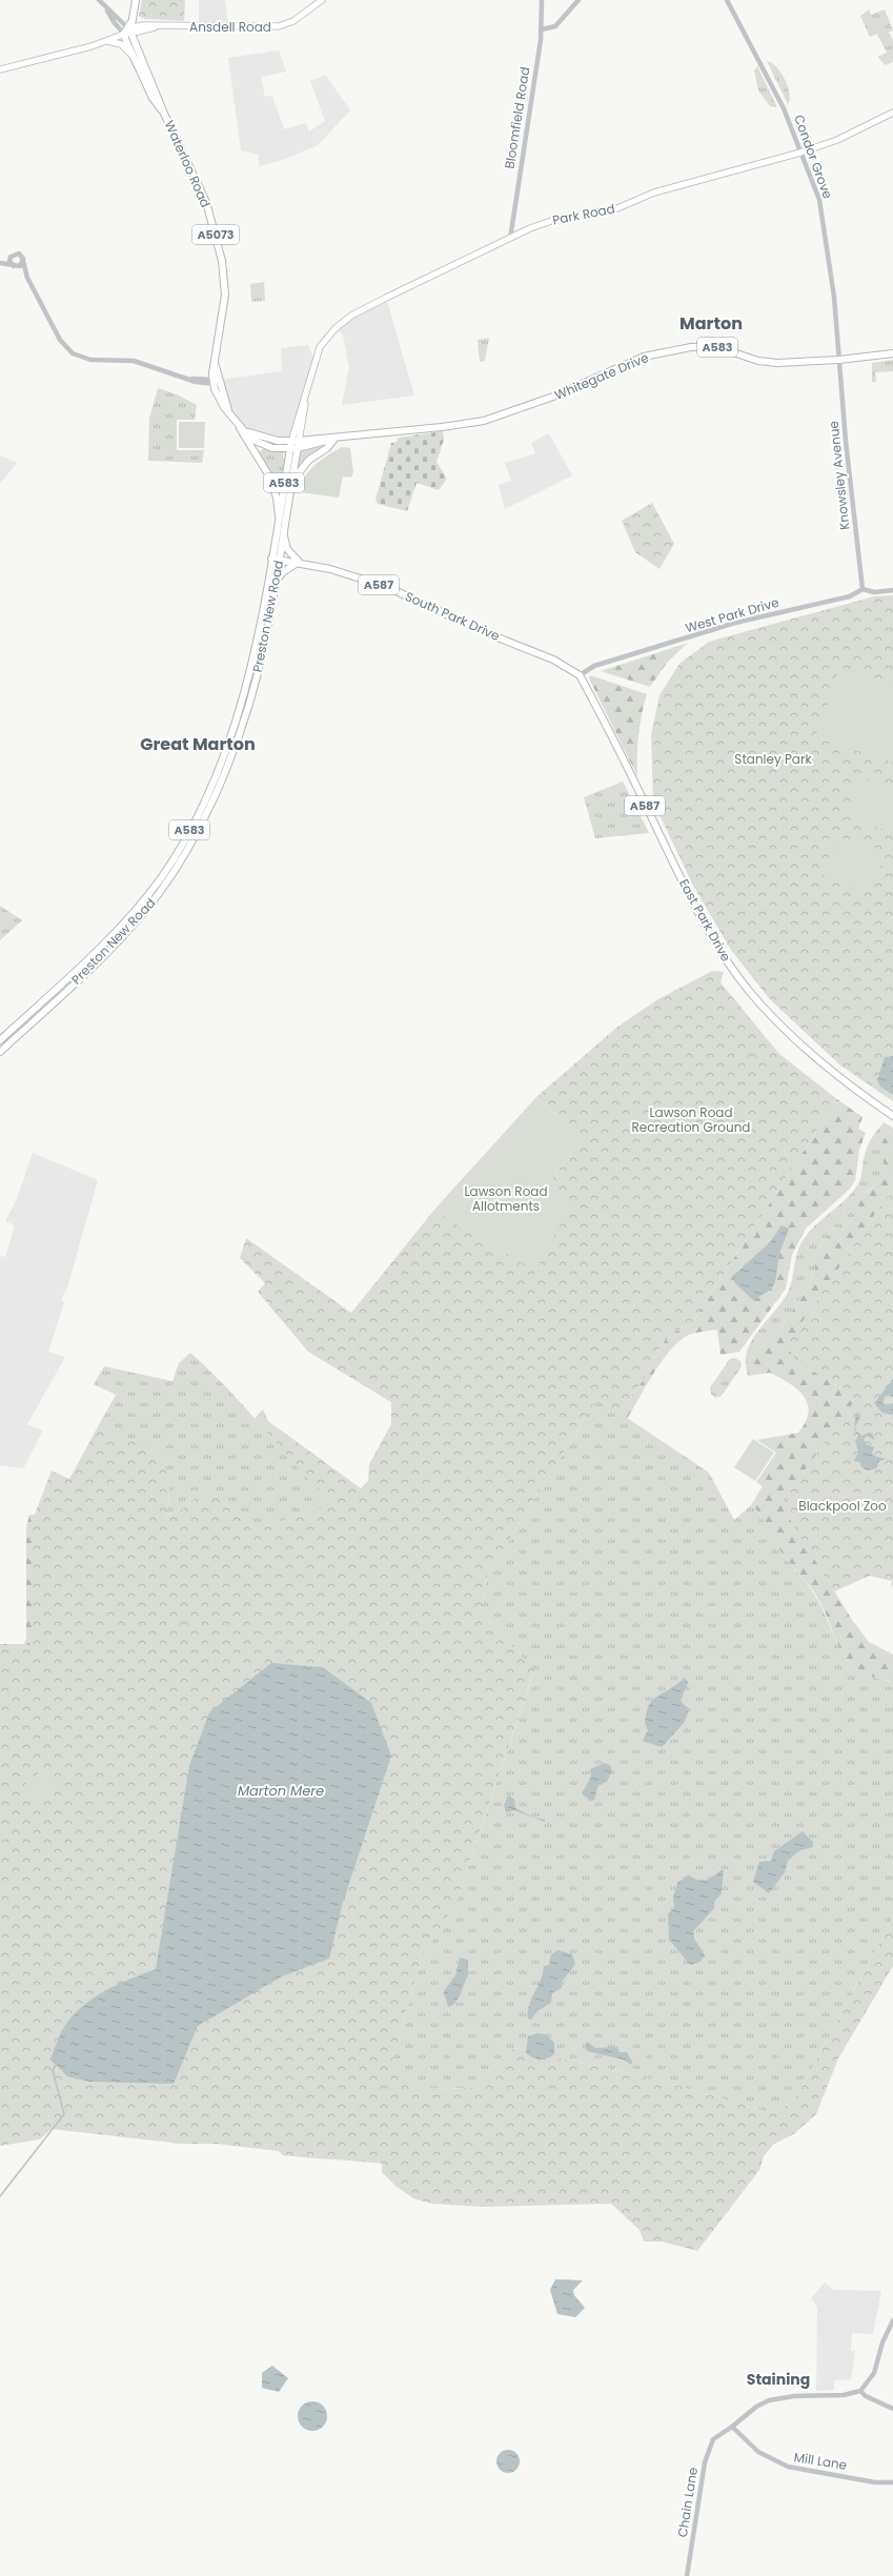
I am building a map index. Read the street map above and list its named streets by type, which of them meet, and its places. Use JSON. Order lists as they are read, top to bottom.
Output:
{
  "streets": {
    "main road": [
      "Ansdell Road",
      "Waterloo Road",
      "Park Road",
      "A5073",
      "A583",
      "Whitegate Drive",
      "A587",
      "Preston New Road",
      "South Park Drive",
      "East Park Drive"
    ],
    "street": [
      "Bloomfield Road",
      "Condor Grove",
      "Knowsley Avenue",
      "West Park Drive",
      "Mill Lane",
      "Chain Lane"
    ]
  },
  "crossings": [
    ["Ansdell Road", "Waterloo Road"],
    ["Bloomfield Road", "Park Road"],
    ["Condor Grove", "Park Road"],
    ["Condor Grove", "Whitegate Drive"],
    ["Condor Grove", "Knowsley Avenue"],
    ["Park Road", "Whitegate Drive"],
    ["Park Road", "Preston New Road"],
    ["Whitegate Drive", "Knowsley Avenue"],
    ["Whitegate Drive", "Preston New Road"],
    ["Knowsley Avenue", "West Park Drive"],
    ["West Park Drive", "South Park Drive"],
    ["West Park Drive", "East Park Drive"],
    ["Preston New Road", "South Park Drive"],
    ["South Park Drive", "East Park Drive"],
    ["Mill Lane", "Chain Lane"]
  ],
  "districts": ["Marton", "Great Marton", "Staining"],
  "water": ["Marton Mere"],
  "parks": [
    "Stanley Park",
    "Lawson Road Recreation Ground",
    "Lawson Road Allotments",
    "Blackpool Zoo"
  ]
}
